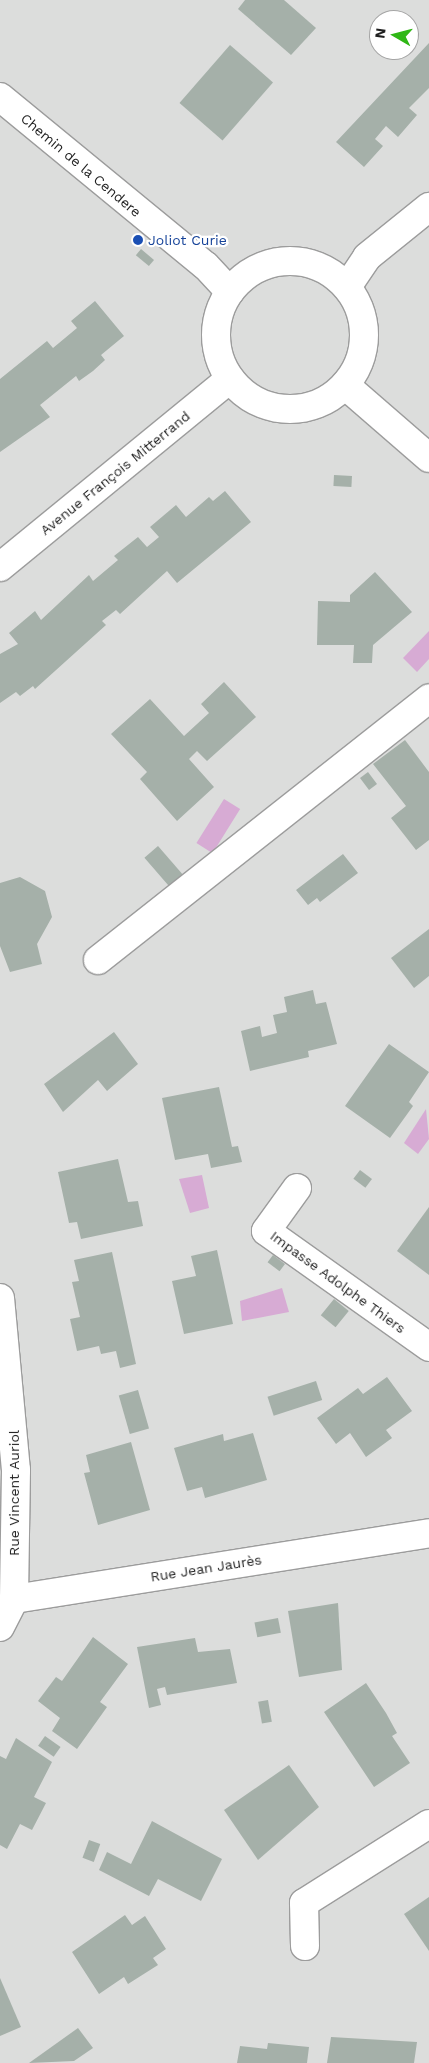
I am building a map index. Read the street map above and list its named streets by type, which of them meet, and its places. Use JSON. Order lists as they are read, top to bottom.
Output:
{
  "streets": {
    "street": [
      "Chemin de la Cendere",
      "Avenue François Mitterrand",
      "Impasse Adolphe Thiers",
      "Rue Vincent Auriol",
      "Rue Jean Jaurès"
    ]
  },
  "crossings": [
    ["Chemin de la Cendere", "Avenue François Mitterrand"],
    ["Rue Vincent Auriol", "Rue Jean Jaurès"]
  ],
  "places": ["Joliot Curie"],
  "north": "left"
}
